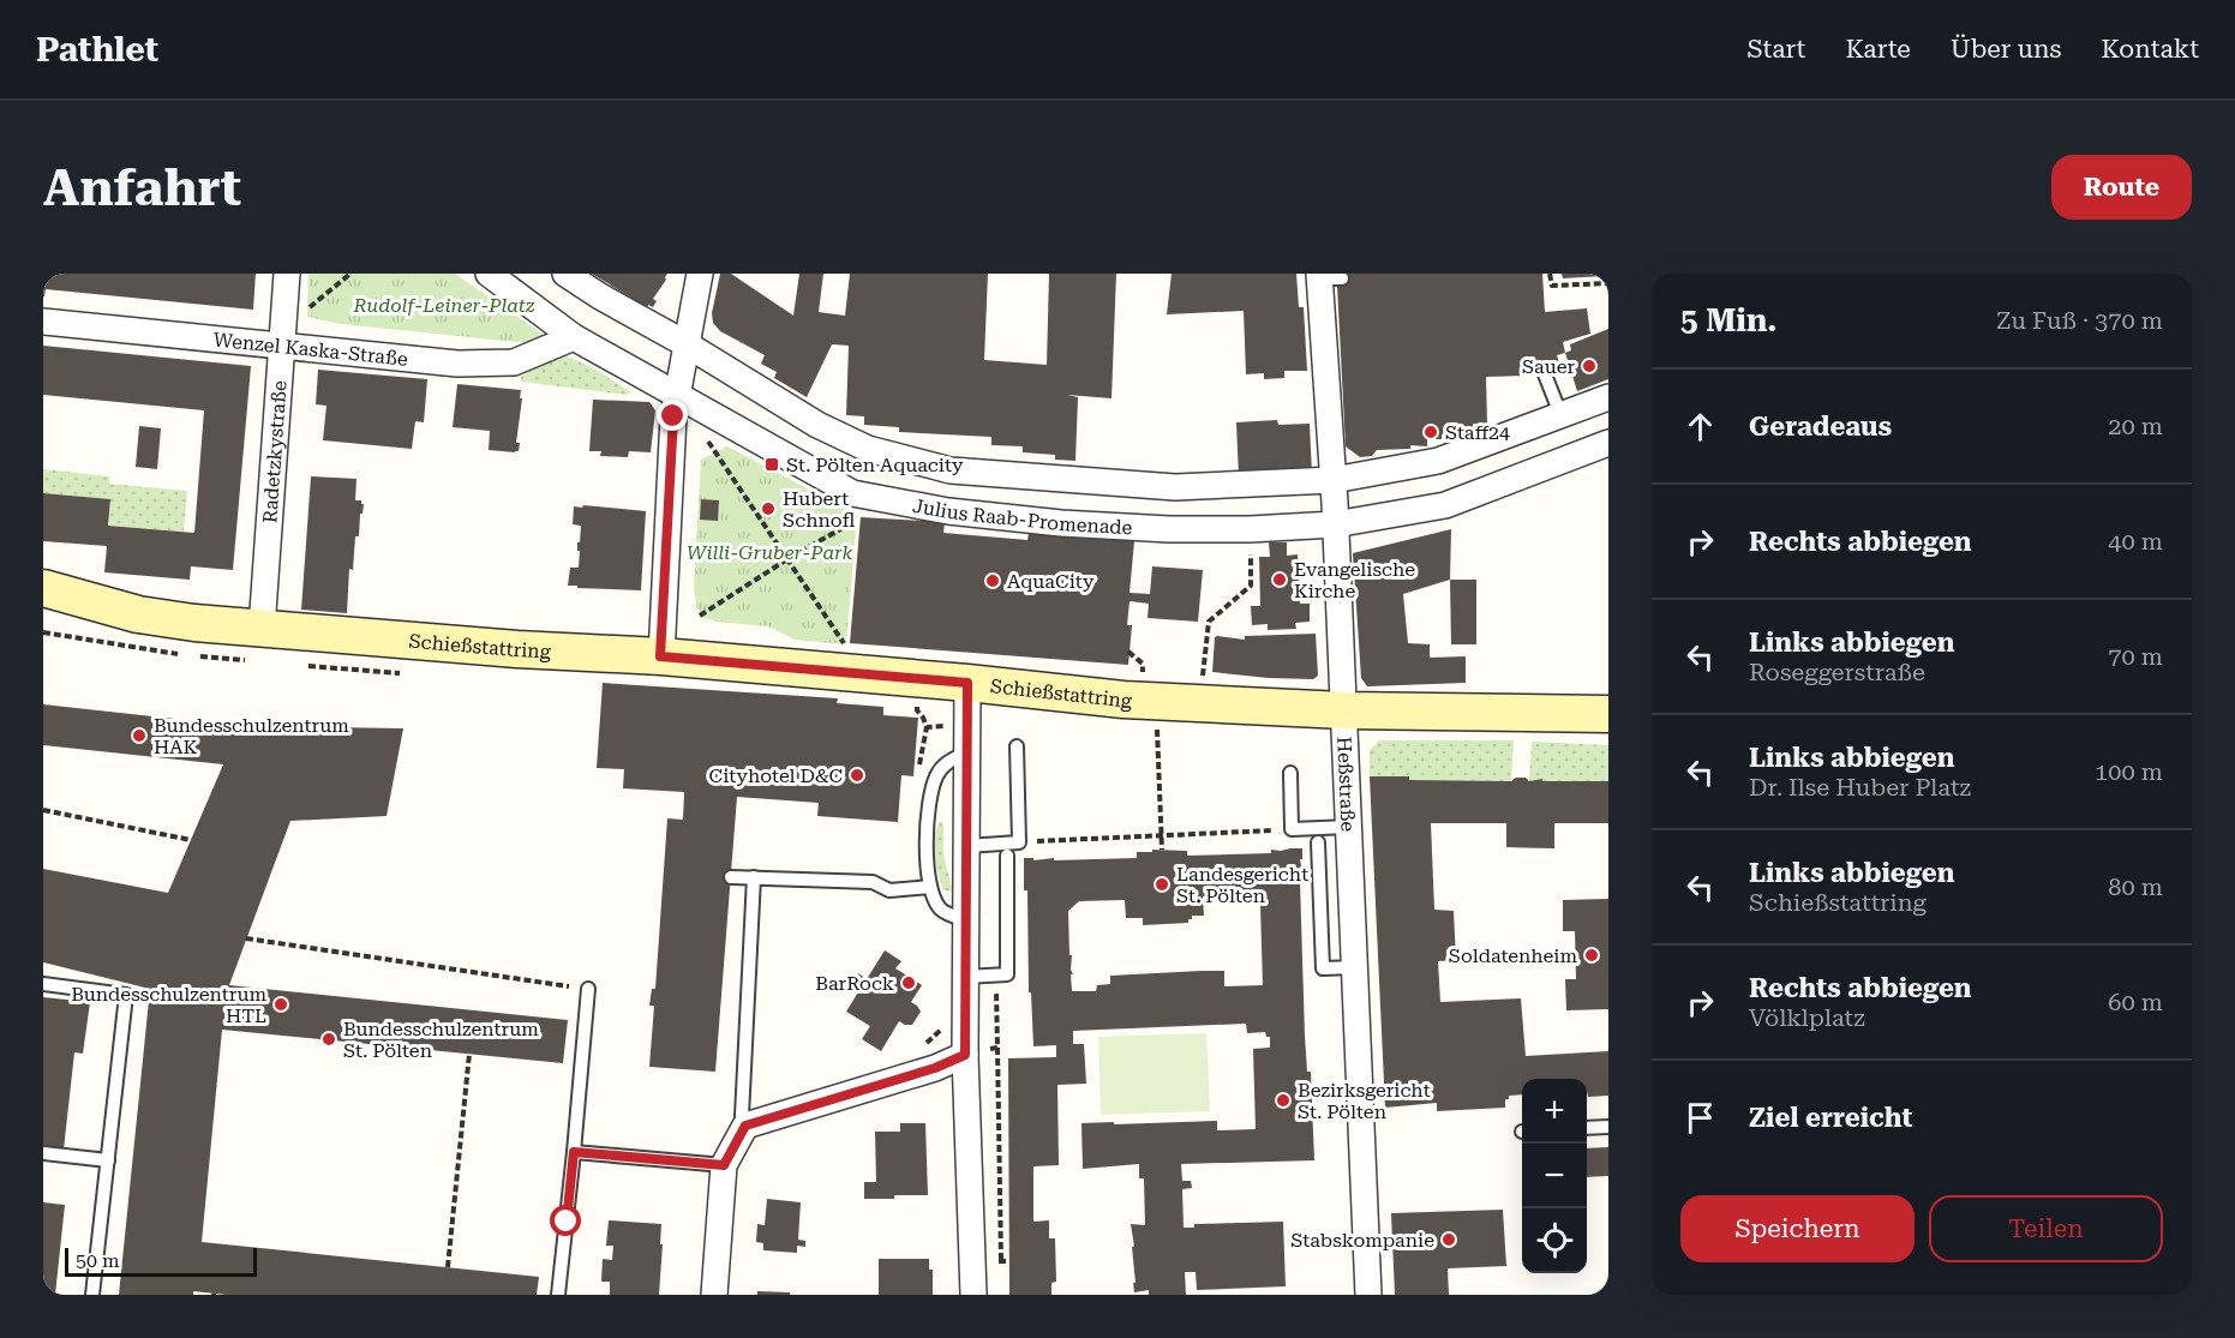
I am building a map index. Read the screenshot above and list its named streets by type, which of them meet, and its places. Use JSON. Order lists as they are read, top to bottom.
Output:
{
  "streets": {
    "main road": ["Schießstattring"],
    "street": [
      "Wenzel Kaska-Straße",
      "Radetzkystraße",
      "Julius Raab-Promenade",
      "Heßstraße"
    ]
  },
  "crossings": [
    ["Wenzel Kaska-Straße", "Radetzkystraße"],
    ["Wenzel Kaska-Straße", "Julius Raab-Promenade"],
    ["Radetzkystraße", "Schießstattring"],
    ["Julius Raab-Promenade", "Heßstraße"],
    ["Schießstattring", "Heßstraße"]
  ],
  "parks": ["Rudolf-Leiner-Platz", "Willi-Gruber-Park"],
  "places": {
    "other": [
      "Sauer",
      "Staff24",
      "Hubert Schnofl",
      "Evangelische Kirche",
      "AquaCity",
      "Bundesschulzentrum HAK",
      "Cityhotel D&C",
      "Landesgericht St. Pölten",
      "Soldatenheim",
      "BarRock",
      "Bundesschulzentrum HTL",
      "Bundesschulzentrum St. Pölten",
      "Bezirksgericht St. Pölten",
      "Stabskompanie"
    ],
    "transit": ["St. Pölten Aquacity"]
  },
  "scale_bar": "50 m",
  "page": {
    "header": "Pathlet",
    "nav": [
      "Start",
      "Karte",
      "Über uns",
      "Kontakt"
    ],
    "buttons": [
      "Route",
      ["Speichern", "Teilen"]
    ],
    "title": "Anfahrt",
    "heading": ["5 Min.", "Zu Fuß · 370 m"],
    "list": [
      ["Geradeaus", "20 m"],
      ["Rechts abbiegen", "40 m"],
      ["Links abbiegen", "Roseggerstraße", "70 m"],
      ["Links abbiegen", "Dr. Ilse Huber Platz", "100 m"],
      ["Links abbiegen", "Schießstattring", "80 m"],
      ["Rechts abbiegen", "Völklplatz", "60 m"],
      "Ziel erreicht"
    ],
    "map_buttons": ["+", "−"],
    "scale": "50 m"
  }
}
